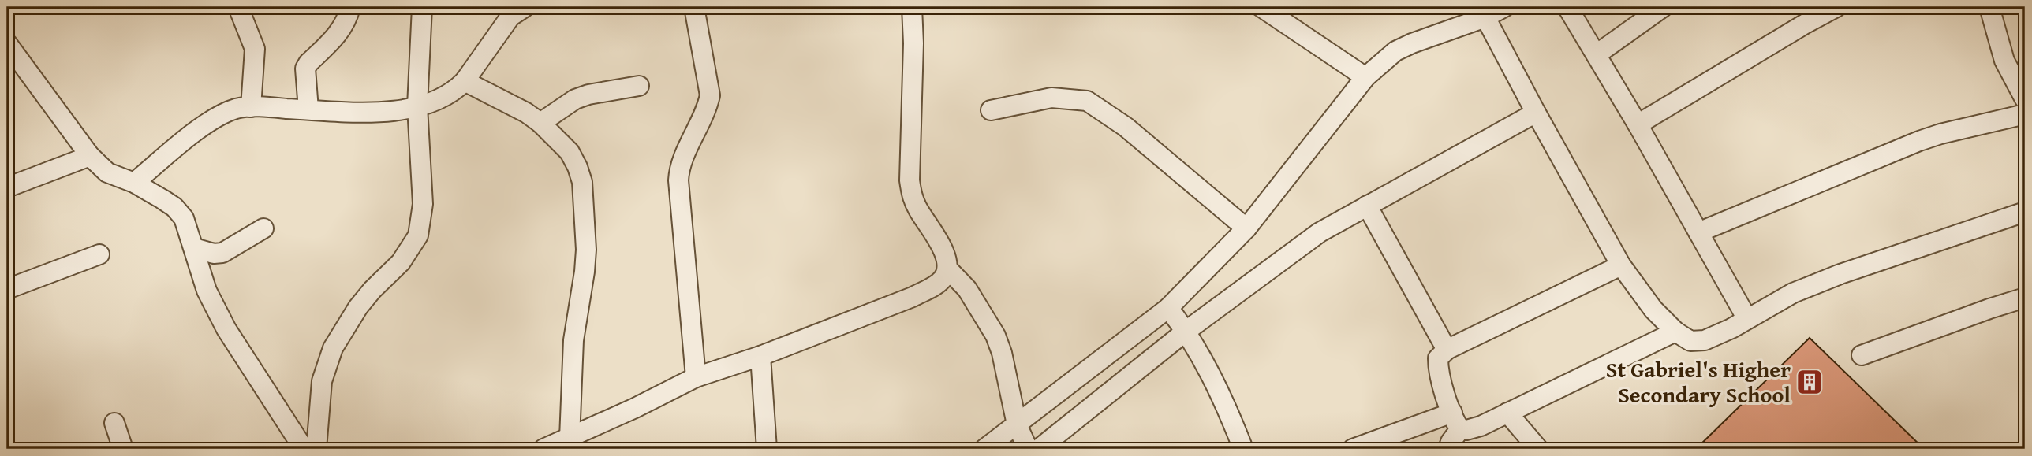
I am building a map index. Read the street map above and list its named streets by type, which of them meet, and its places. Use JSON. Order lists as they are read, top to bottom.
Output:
{
  "places": {
    "building": ["St Gabriel's Higher Secondary School"]
  }
}
